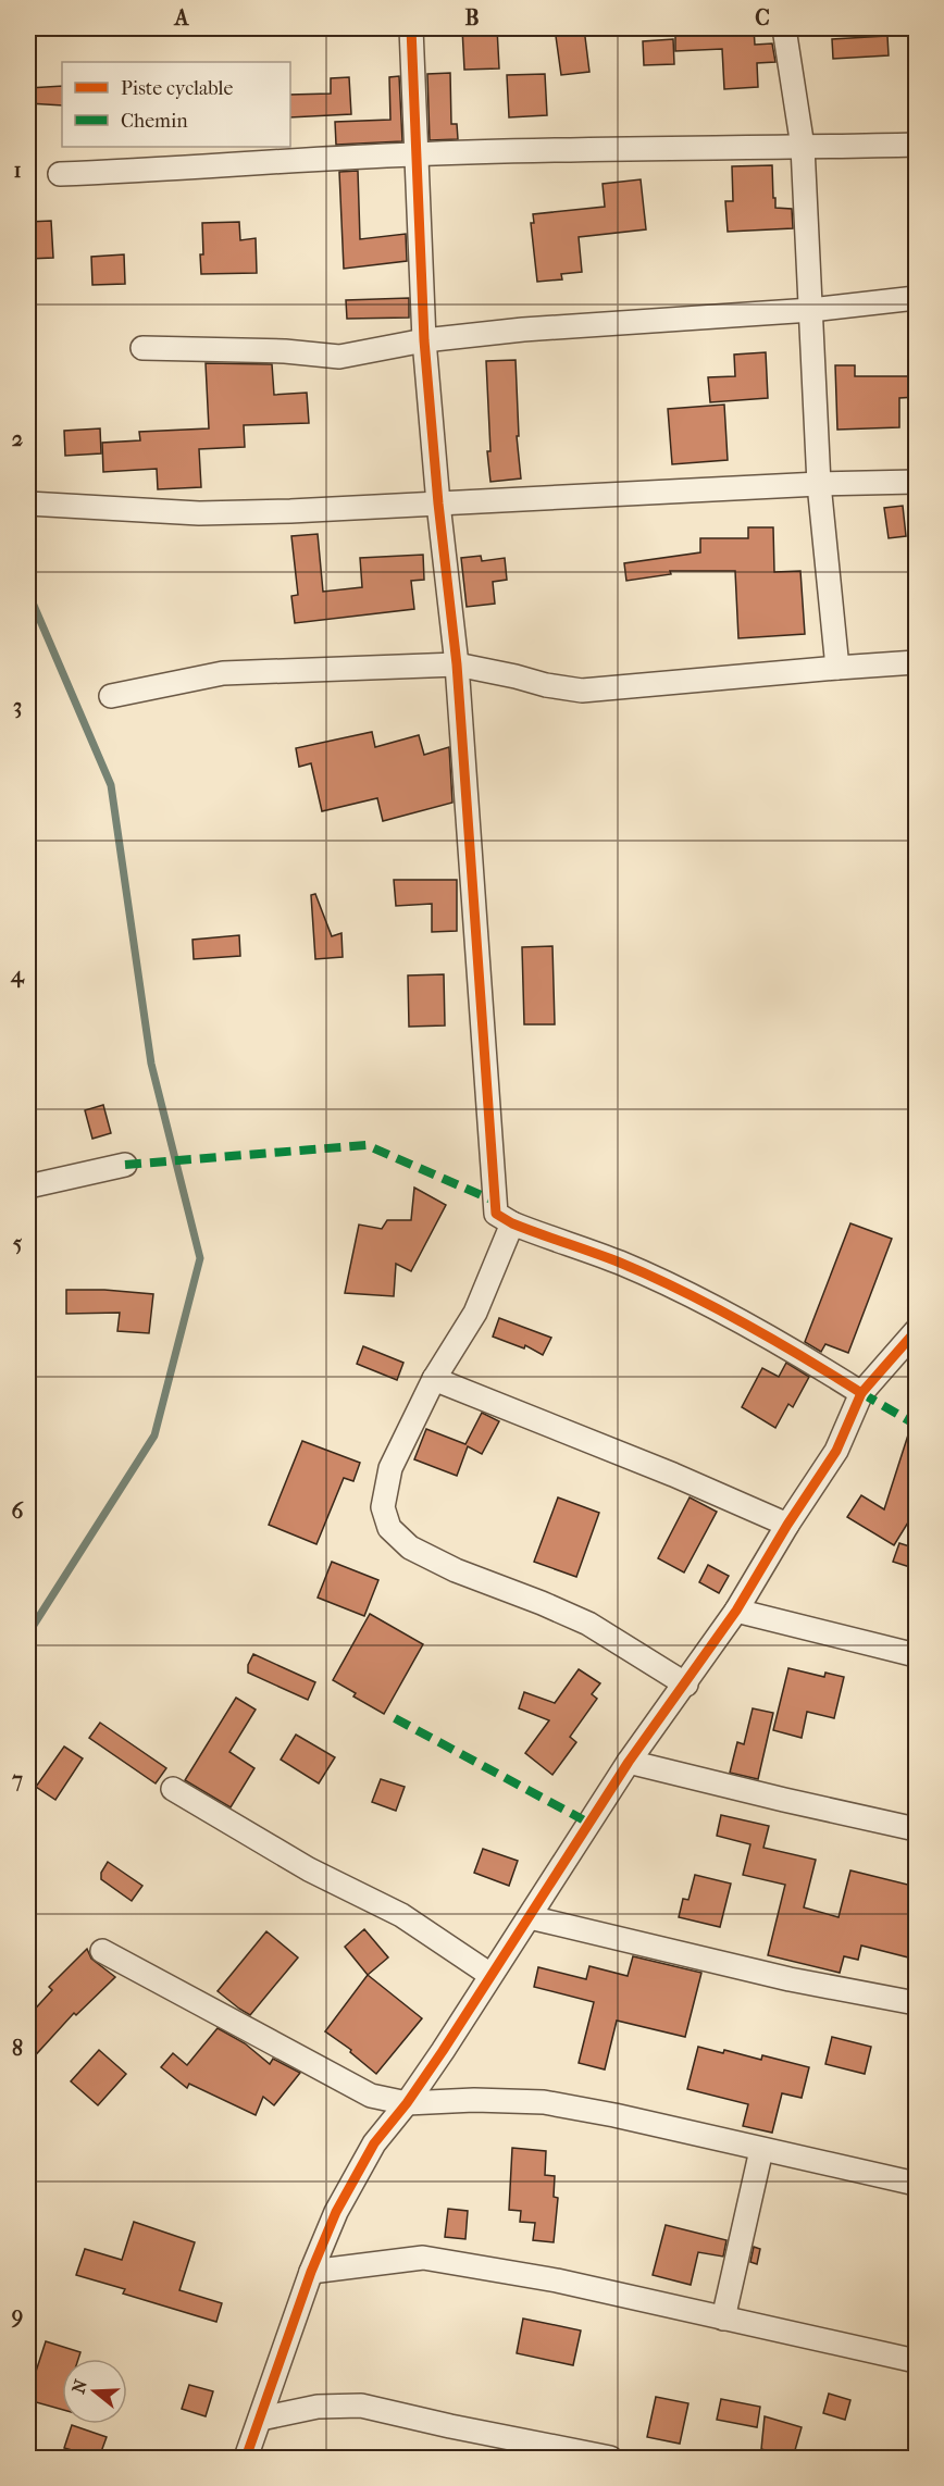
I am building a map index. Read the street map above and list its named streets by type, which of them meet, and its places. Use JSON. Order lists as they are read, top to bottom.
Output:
{
  "legend": ["Piste cyclable", "Chemin"],
  "north": "left",
  "grid": {
    "columns": ["A", "B", "C"],
    "rows": [
      "1",
      "2",
      "3",
      "4",
      "5",
      "6",
      "7",
      "8",
      "9"
    ]
  }
}
